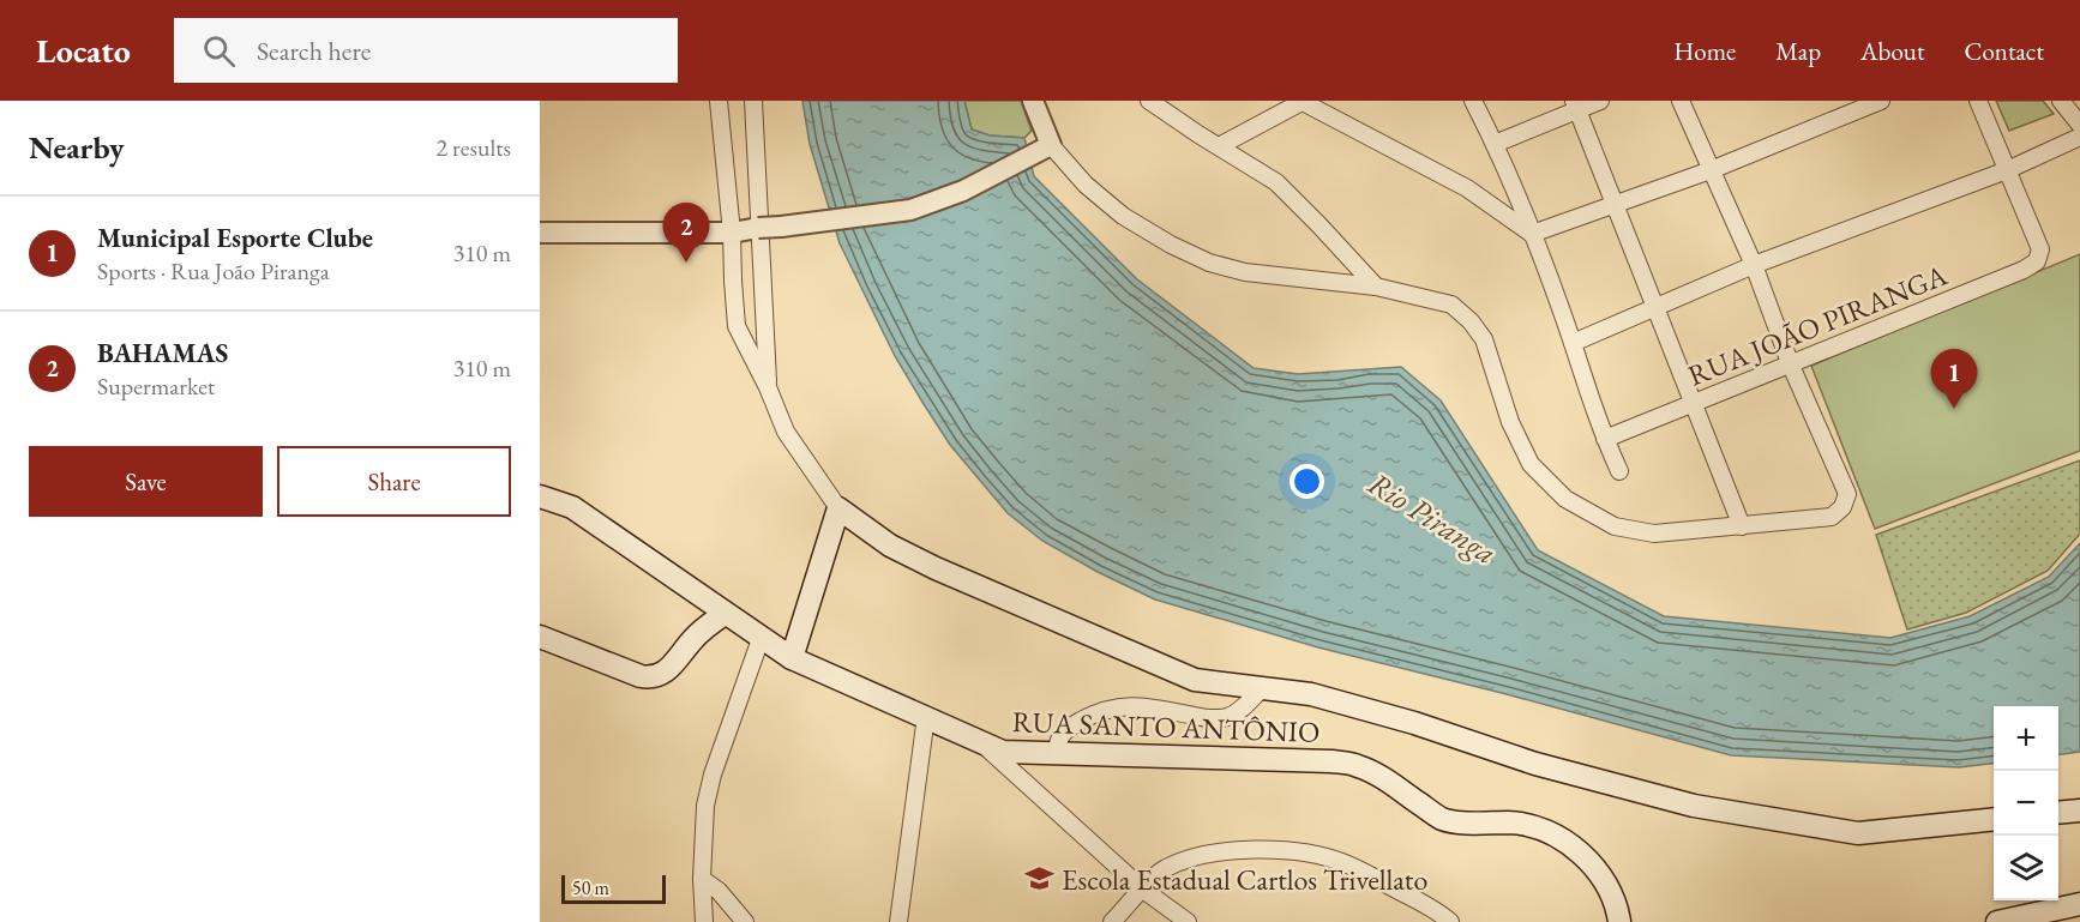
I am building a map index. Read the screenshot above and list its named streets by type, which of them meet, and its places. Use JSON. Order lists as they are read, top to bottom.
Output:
{
  "streets": {
    "main road": ["RUA SANTO ANTÔNIO"],
    "street": ["RUA JOÃO PIRANGA"]
  },
  "water": ["Rio Piranga"],
  "places": {
    "school or university": ["Escola Estadual Cartlos Trivellato"]
  },
  "scale_bar": "50 m",
  "page": {
    "header": "Locato",
    "search": "Search here",
    "nav": [
      "Home",
      "Map",
      "About",
      "Contact"
    ],
    "heading": ["Nearby", "2 results"],
    "list": [
      {
        "mark": "1",
        "name": "Municipal Esporte Clube",
        "note": "Sports · Rua João Piranga",
        "value": "310 m"
      },
      {
        "mark": "2",
        "name": "BAHAMAS",
        "note": "Supermarket",
        "value": "310 m"
      }
    ],
    "pins": ["2", "1"],
    "buttons": ["Save", "Share"],
    "map_buttons": ["+", "−"],
    "scale": "50 m"
  }
}
